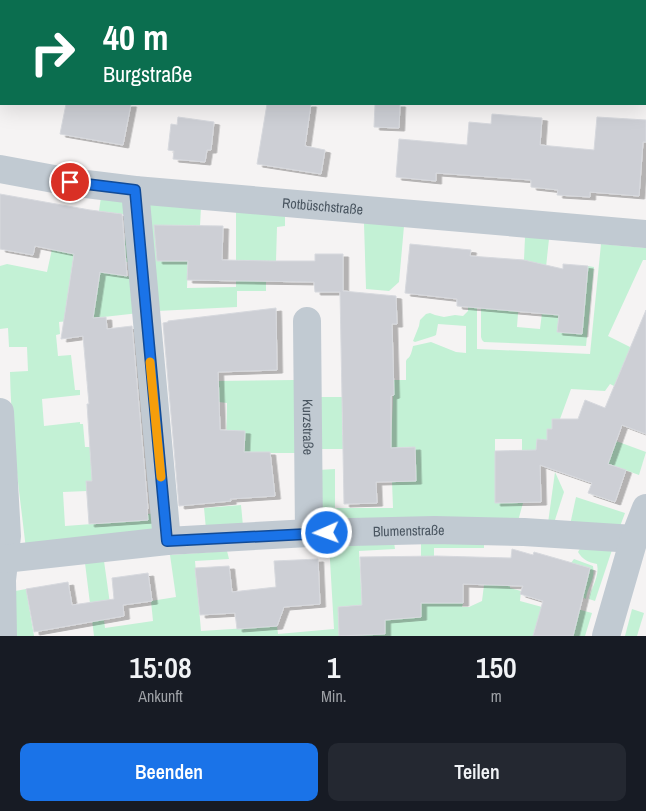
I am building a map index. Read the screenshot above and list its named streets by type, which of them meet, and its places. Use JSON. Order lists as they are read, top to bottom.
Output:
{
  "streets": {
    "street": ["Rotbüschstraße", "Kurzstraße", "Blumenstraße"]
  },
  "crossings": [
    ["Kurzstraße", "Blumenstraße"]
  ],
  "page": {
    "turn": ["40 m", "Burgstraße"],
    "eta": [
      "15:08",
      "Ankunft",
      "1",
      "Min.",
      "150",
      "m"
    ],
    "buttons": ["Beenden", "Teilen"]
  }
}
